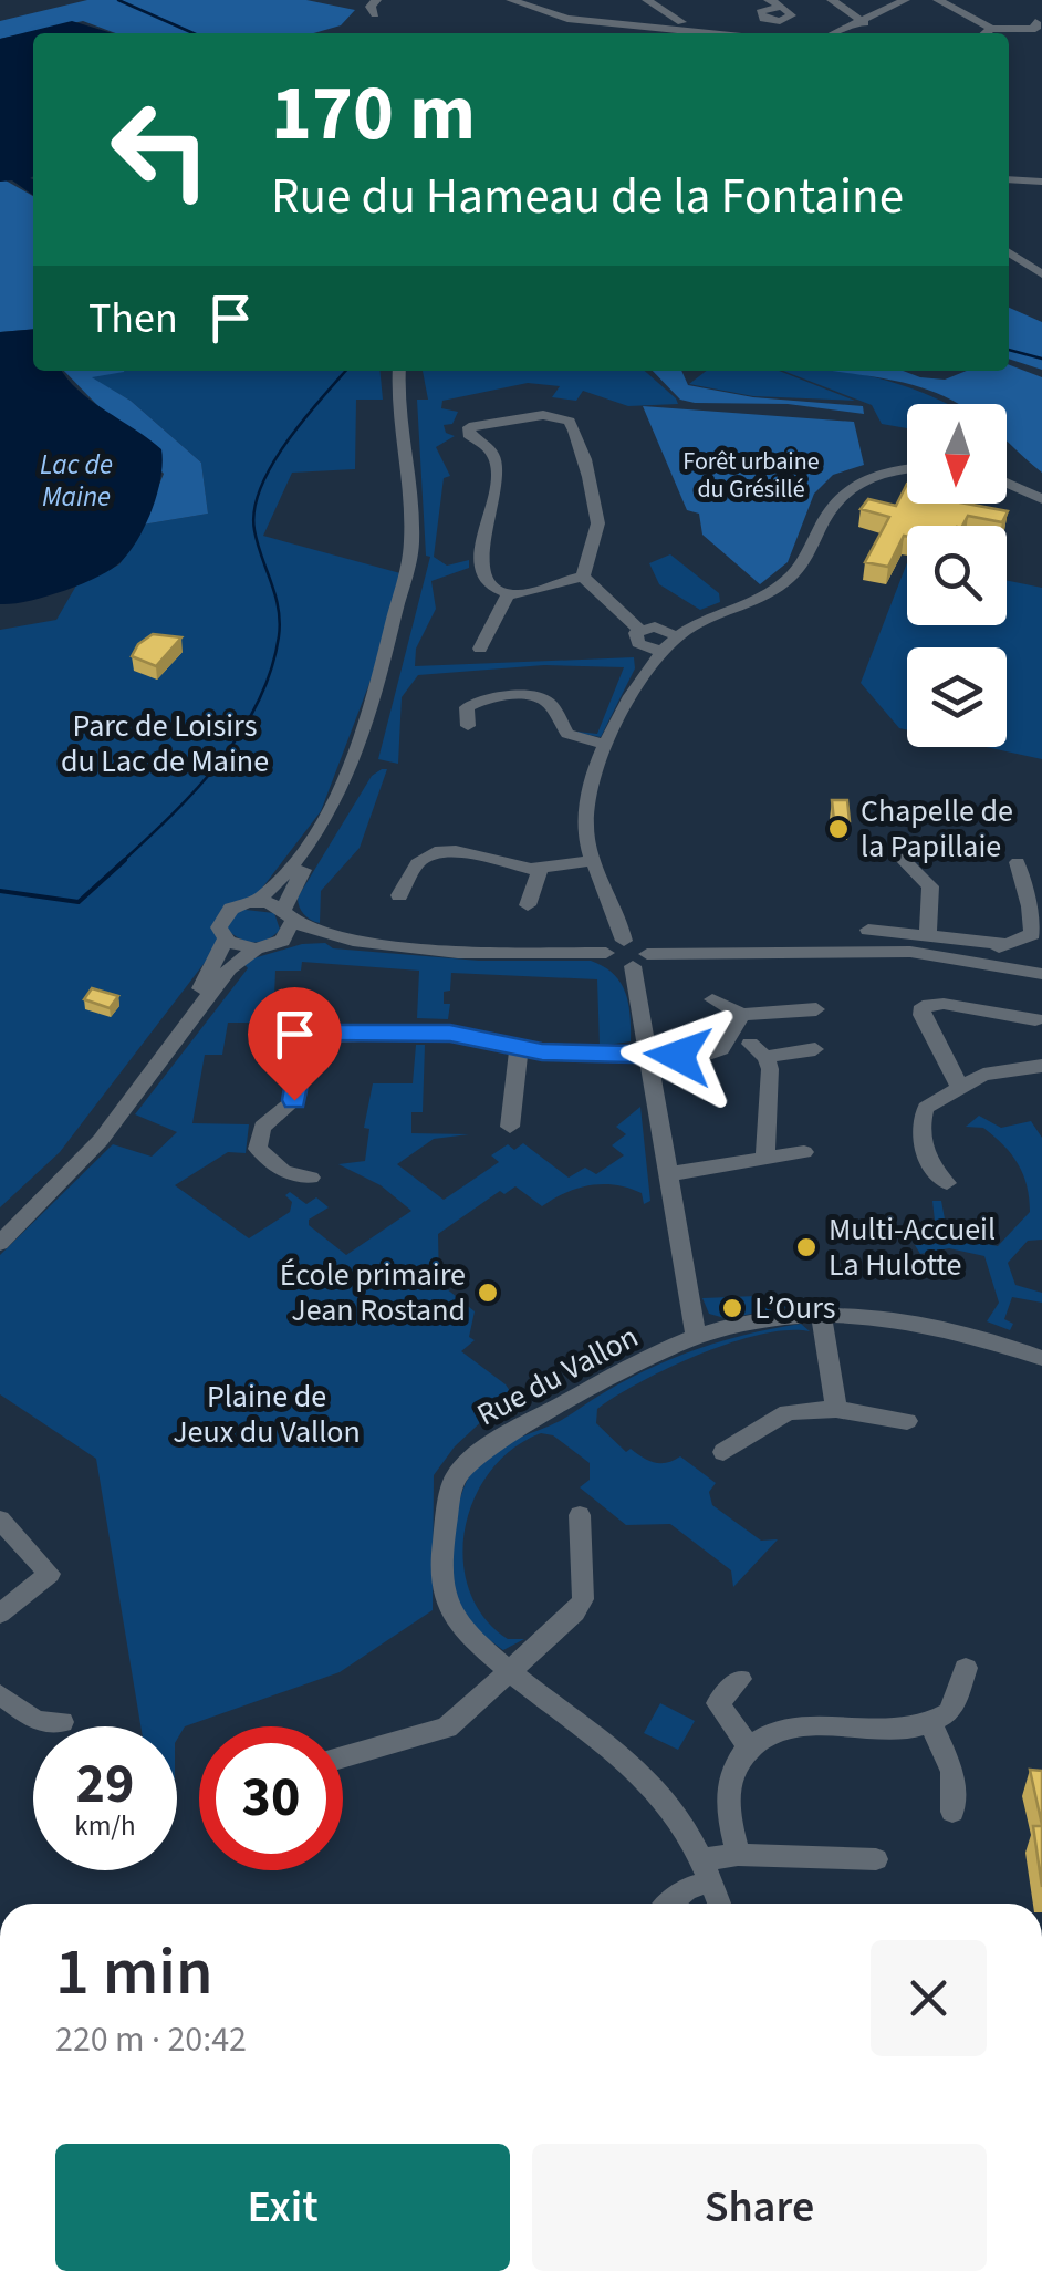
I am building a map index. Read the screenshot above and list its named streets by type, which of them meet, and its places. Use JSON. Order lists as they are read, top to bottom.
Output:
{
  "streets": {
    "street": ["Rue du Vallon"]
  },
  "water": ["Lac de Maine"],
  "parks": ["Forêt urbaine du Grésillé", "Parc de Loisirs du Lac de Maine", "Plaine de Jeux du Vallon"],
  "places": [
    "Chapelle de la Papillaie",
    "Multi-Accueil La Hulotte",
    "École primaire Jean Rostand",
    "L’Ours"
  ],
  "north": "bottom",
  "page": {
    "turn": ["170 m", "Rue du Hameau de la Fontaine"],
    "then": "Then",
    "speed": "29 km/h",
    "limit": "30",
    "heading": ["1 min", "220 m · 20:42"],
    "buttons": ["Exit", "Share"]
  }
}
